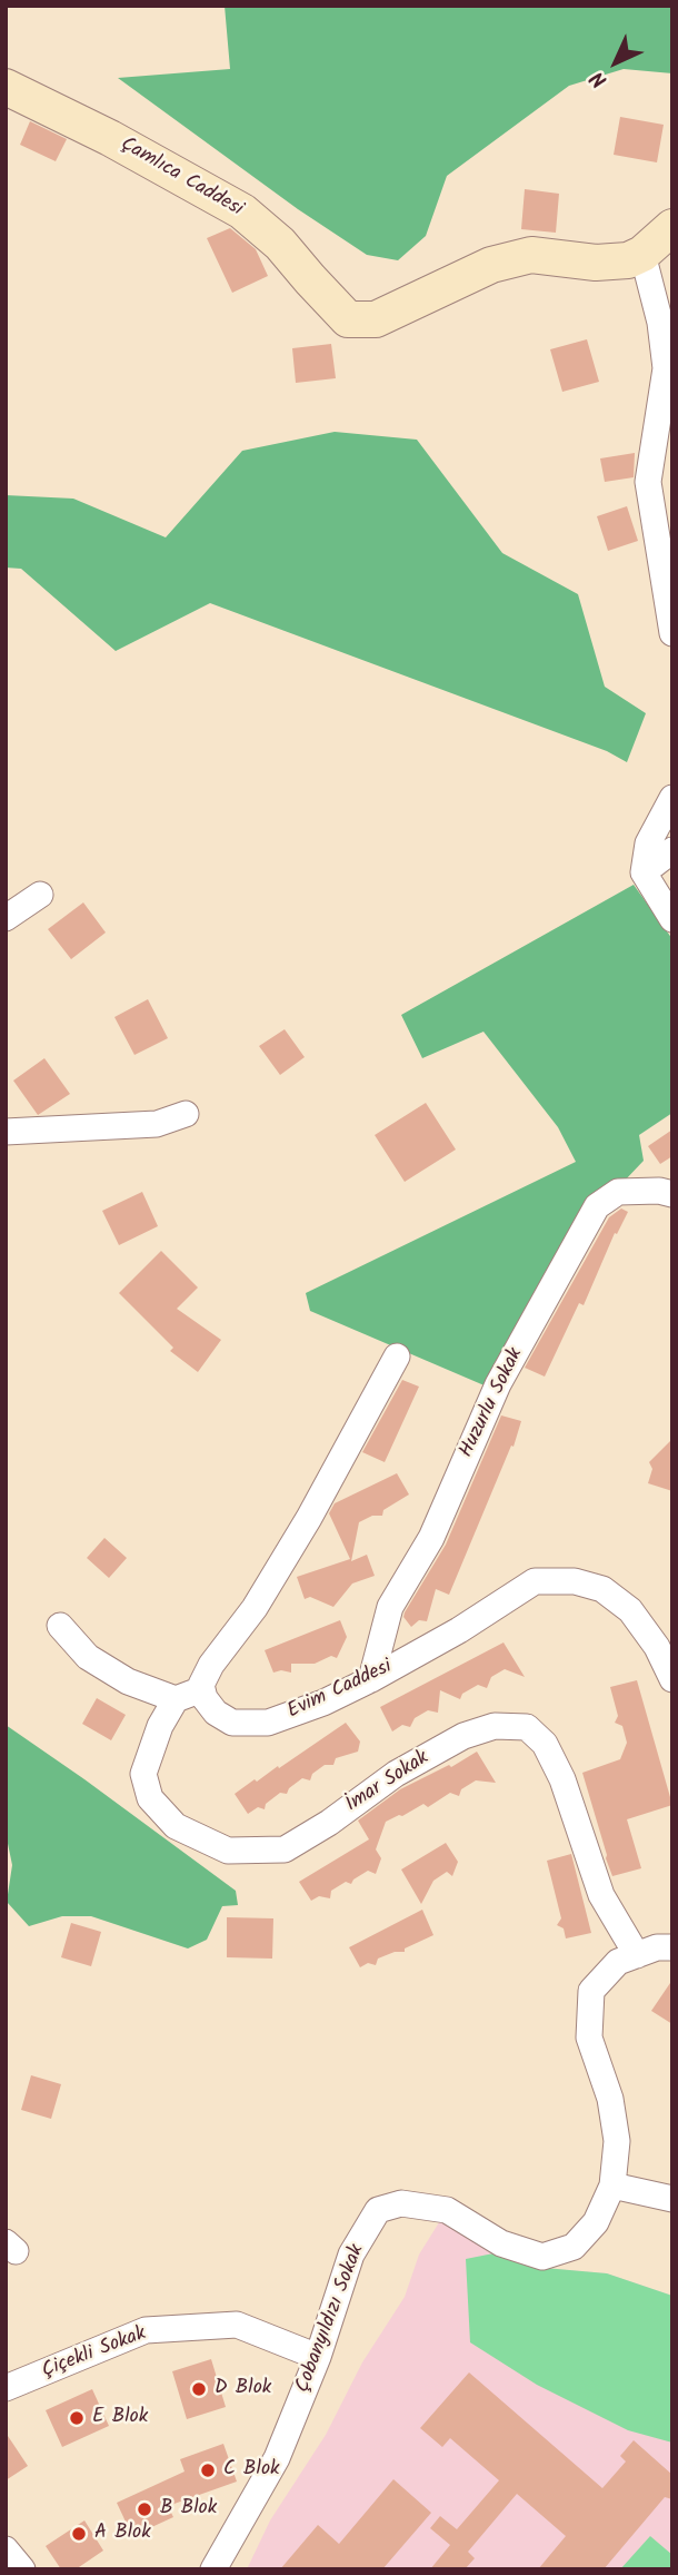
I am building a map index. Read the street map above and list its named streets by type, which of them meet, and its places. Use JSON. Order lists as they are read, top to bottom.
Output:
{
  "streets": {
    "street": [
      "Çamlıca Caddesi",
      "Huzurlu Sokak",
      "Evim Caddesi",
      "İmar Sokak",
      "Çobanyıldızı Sokak",
      "Çiçekli Sokak"
    ]
  },
  "crossings": [
    ["Huzurlu Sokak", "Evim Caddesi"],
    ["İmar Sokak", "Çobanyıldızı Sokak"],
    ["Çobanyıldızı Sokak", "Çiçekli Sokak"]
  ],
  "places": [
    "D Blok",
    "E Blok",
    "C Blok",
    "B Blok",
    "A Blok"
  ],
  "north": "bottom left"
}
